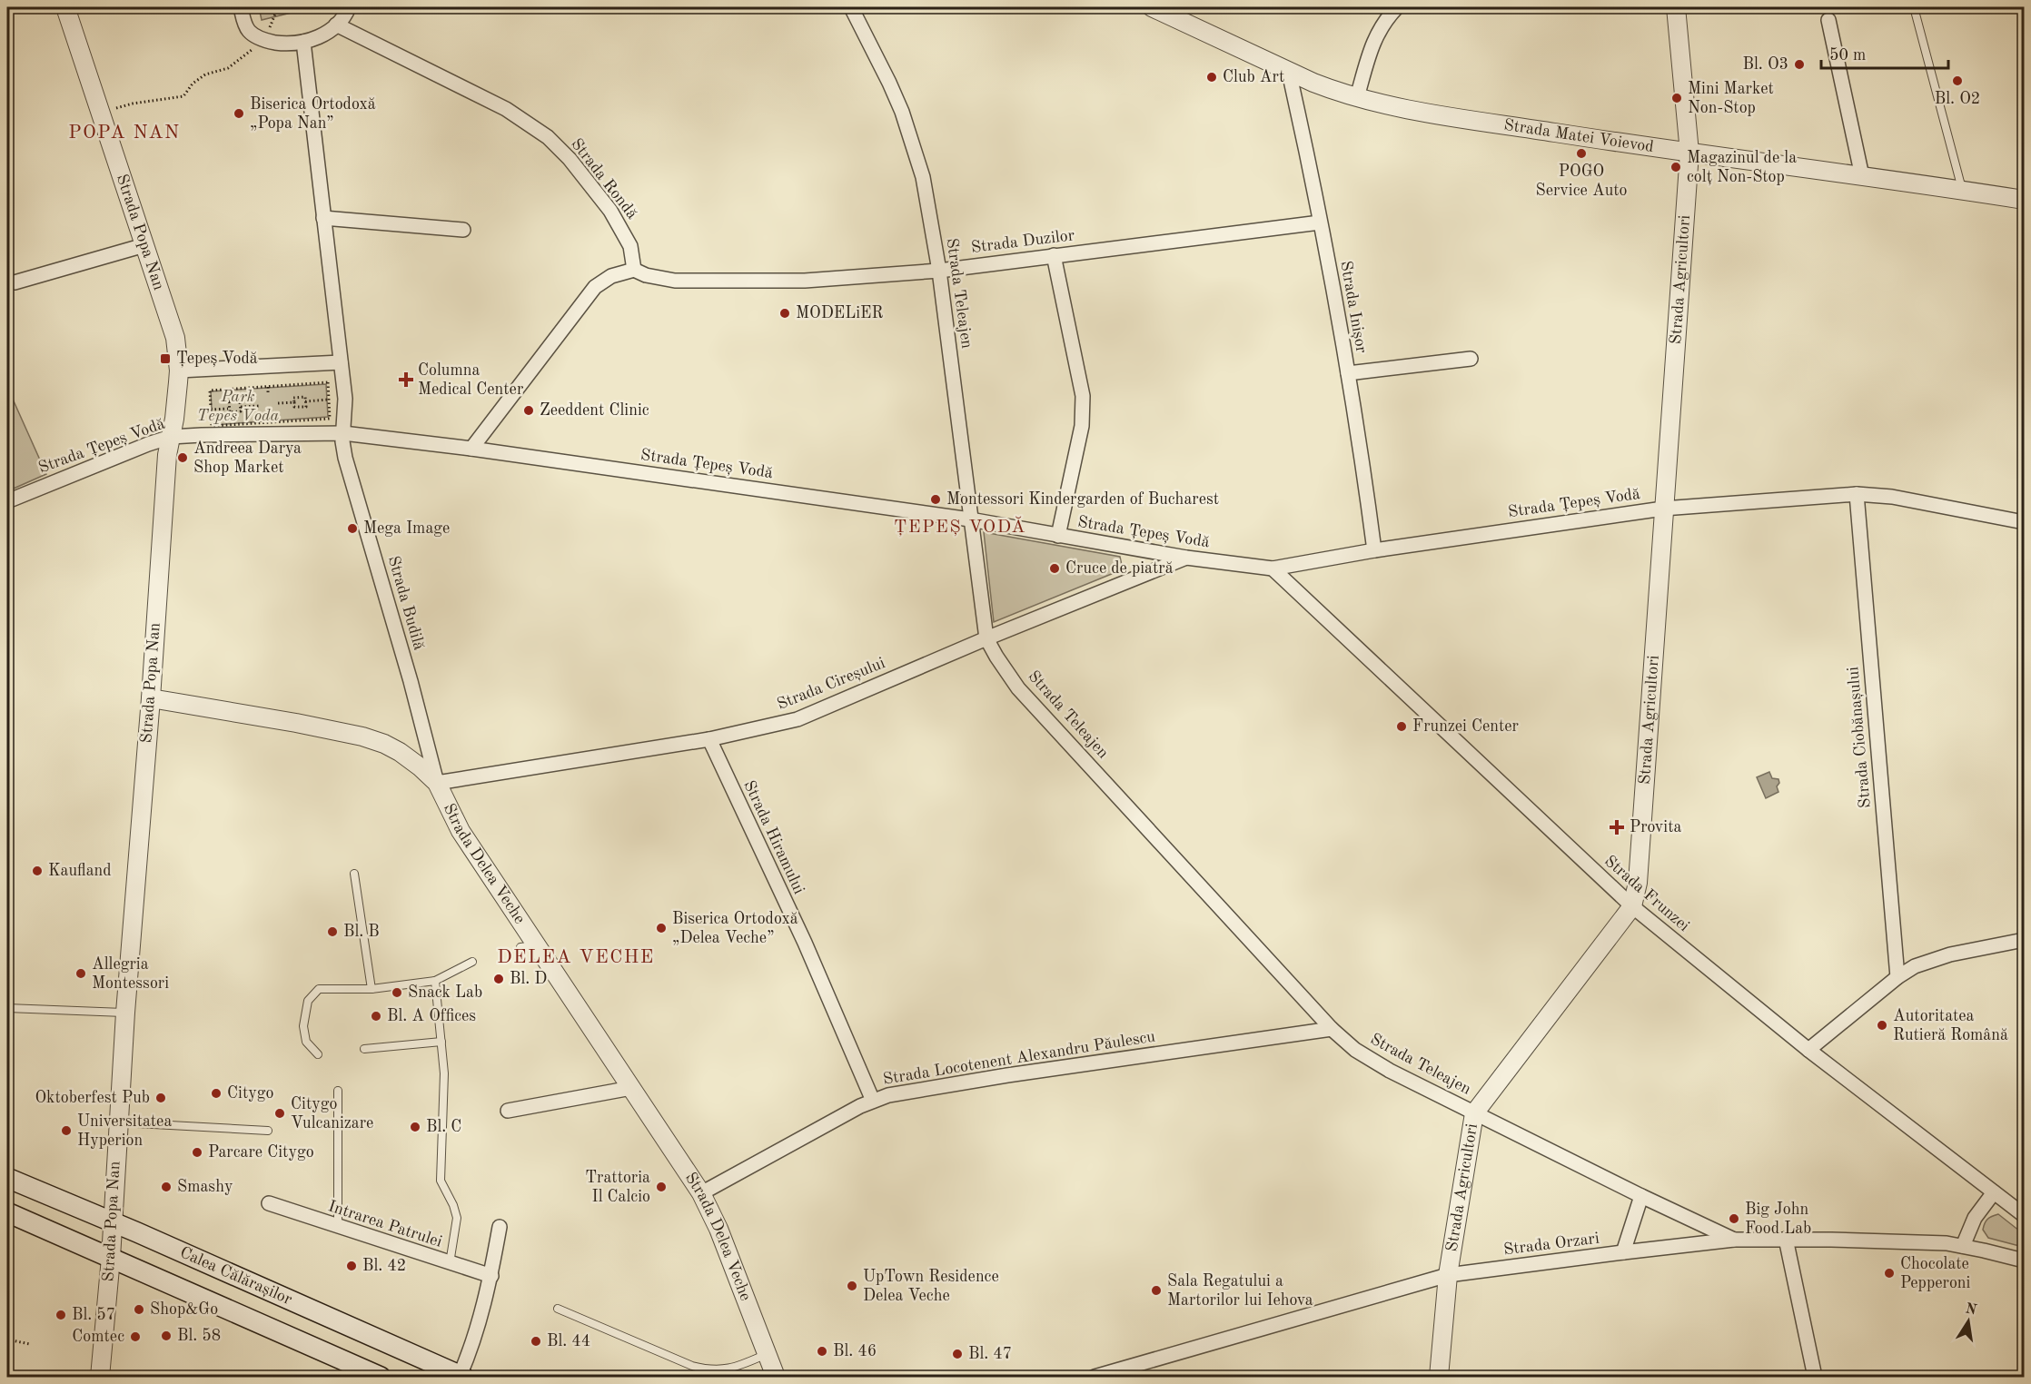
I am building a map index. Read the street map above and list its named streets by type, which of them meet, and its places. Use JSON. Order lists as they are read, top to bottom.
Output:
{
  "streets": {
    "main road": ["Calea Călărașilor"],
    "street": [
      "Strada Matei Voievod",
      "Strada Rondă",
      "Strada Popa Nan",
      "Strada Duzilor",
      "Strada Agricultori",
      "Strada Teleajen",
      "Strada Inișor",
      "Strada Țepeș Vodă",
      "Strada Budilă",
      "Strada Cireșului",
      "Strada Ciobănașului",
      "Strada Hiramului",
      "Strada Delea Veche",
      "Strada Frunzei",
      "Strada Locotenent Alexandru Păulescu",
      "Intrarea Patrulei",
      "Strada Orzari"
    ]
  },
  "crossings": [
    ["Strada Matei Voievod", "Strada Agricultori"],
    ["Strada Matei Voievod", "Strada Inișor"],
    ["Strada Rondă", "Strada Duzilor"],
    ["Strada Popa Nan", "Strada Țepeș Vodă"],
    ["Strada Popa Nan", "Strada Delea Veche"],
    ["Strada Popa Nan", "Calea Călărașilor"],
    ["Strada Duzilor", "Strada Teleajen"],
    ["Strada Duzilor", "Strada Inișor"],
    ["Strada Agricultori", "Strada Teleajen"],
    ["Strada Agricultori", "Strada Țepeș Vodă"],
    ["Strada Agricultori", "Strada Frunzei"],
    ["Strada Agricultori", "Strada Orzari"],
    ["Strada Teleajen", "Strada Țepeș Vodă"],
    ["Strada Teleajen", "Strada Cireșului"],
    ["Strada Teleajen", "Strada Locotenent Alexandru Păulescu"],
    ["Strada Teleajen", "Strada Orzari"],
    ["Strada Inișor", "Strada Țepeș Vodă"],
    ["Strada Țepeș Vodă", "Strada Budilă"],
    ["Strada Țepeș Vodă", "Strada Cireșului"],
    ["Strada Țepeș Vodă", "Strada Ciobănașului"],
    ["Strada Țepeș Vodă", "Strada Frunzei"],
    ["Strada Budilă", "Strada Cireșului"],
    ["Strada Budilă", "Strada Delea Veche"],
    ["Strada Cireșului", "Strada Hiramului"],
    ["Strada Cireșului", "Strada Delea Veche"],
    ["Strada Hiramului", "Strada Locotenent Alexandru Păulescu"],
    ["Strada Delea Veche", "Strada Locotenent Alexandru Păulescu"]
  ],
  "districts": ["POPA NAN", "ȚEPEȘ VODĂ", "DELEA VECHE"],
  "parks": ["Park Tepes Voda"],
  "places": {
    "other": [
      "Bl. O3",
      "Club Art",
      "Bl. O2",
      "Mini Market Non-Stop",
      "Biserica Ortodoxă „Popa Nan”",
      "POGO Service Auto",
      "Magazinul de la colț Non-Stop",
      "MODELiER",
      "Zeeddent Clinic",
      "Andreea Darya Shop Market",
      "Montessori Kindergarden of Bucharest",
      "Mega Image",
      "Cruce de piatră",
      "Frunzei Center",
      "Kaufland",
      "Biserica Ortodoxă „Delea Veche”",
      "Bl. B",
      "Allegria Montessori",
      "Bl. D",
      "Snack Lab",
      "Bl. A Offices",
      "Autoritatea Rutieră Română",
      "Citygo",
      "Oktoberfest Pub",
      "Citygo Vulcanizare",
      "Bl. C",
      "Universitatea Hyperion",
      "Parcare Citygo",
      "Smashy",
      "Trattoria Il Calcio",
      "Big John Food Lab",
      "Bl. 42",
      "Chocolate Pepperoni",
      "UpTown Residence Delea Veche",
      "Sala Regatului a Martorilor lui Iehova",
      "Shop&Go",
      "Bl. 57",
      "Bl. 58",
      "Comtec",
      "Bl. 44",
      "Bl. 46",
      "Bl. 47"
    ],
    "transit": ["Țepeș Vodă"],
    "health": ["Columna Medical Center", "Provita"]
  },
  "scale_bar": "50 m",
  "north": "top"
}
